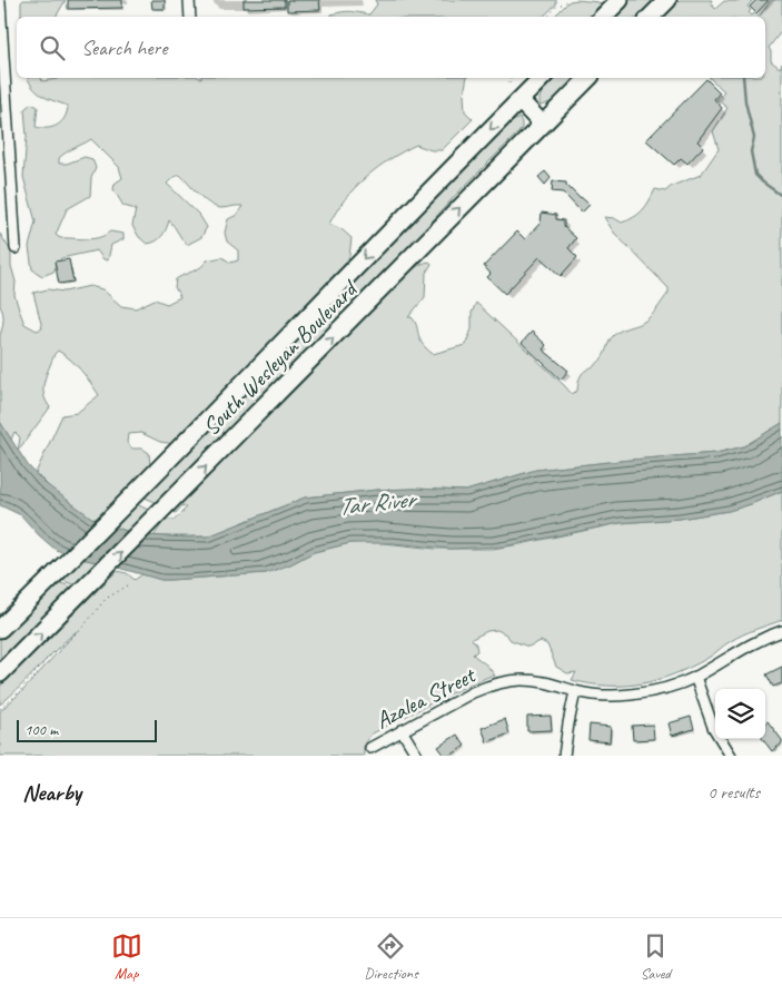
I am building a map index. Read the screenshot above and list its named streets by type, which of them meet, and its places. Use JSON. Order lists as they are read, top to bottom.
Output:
{
  "streets": {
    "highway": ["South Wesleyan Boulevard"],
    "street": ["Azalea Street"]
  },
  "water": ["Tar River"],
  "scale_bar": "100 m",
  "page": {
    "search": "Search here",
    "scale": "100 m",
    "heading": ["Nearby", "0 results"],
    "nav": ["Map", "Directions", "Saved"]
  }
}
